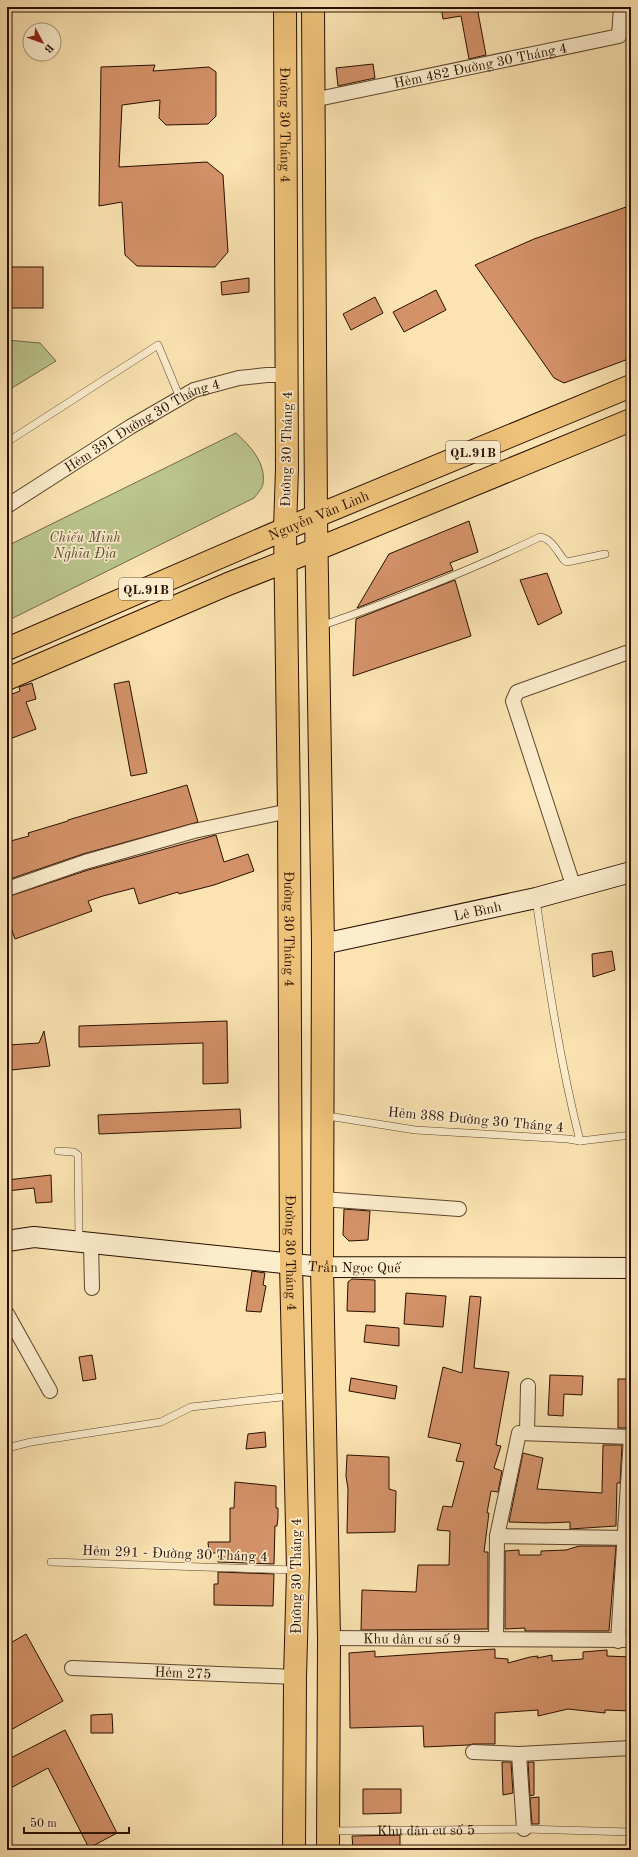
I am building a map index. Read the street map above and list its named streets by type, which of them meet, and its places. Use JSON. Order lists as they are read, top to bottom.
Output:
{
  "streets": {
    "main road": ["Đường 30 Tháng 4", "QL.91B", "Nguyễn Văn Linh"],
    "street": [
      "Hẻm 482 Đường 30 Tháng 4",
      "Hẻm 391 Đường 30 Tháng 4",
      "Lê Bình",
      "Trần Ngọc Quế",
      "Khu dân cư số 9",
      "Hẻm 275"
    ],
    "lane": ["Hẻm 388 Đường 30 Tháng 4", "Hẻm 291 - Đường 30 Tháng 4", "Khu dân cư số 5"]
  },
  "crossings": [
    ["Hẻm 482 Đường 30 Tháng 4", "Đường 30 Tháng 4"],
    ["Đường 30 Tháng 4", "Hẻm 391 Đường 30 Tháng 4"],
    ["Đường 30 Tháng 4", "QL.91B"],
    ["Đường 30 Tháng 4", "Nguyễn Văn Linh"],
    ["Đường 30 Tháng 4", "Lê Bình"],
    ["Đường 30 Tháng 4", "Hẻm 388 Đường 30 Tháng 4"],
    ["Đường 30 Tháng 4", "Trần Ngọc Quế"],
    ["Đường 30 Tháng 4", "Hẻm 291 - Đường 30 Tháng 4"],
    ["Đường 30 Tháng 4", "Khu dân cư số 9"],
    ["Đường 30 Tháng 4", "Hẻm 275"],
    ["Đường 30 Tháng 4", "Khu dân cư số 5"],
    ["Lê Bình", "Hẻm 388 Đường 30 Tháng 4"]
  ],
  "parks": ["Chiếu Minh Nghĩa Địa"],
  "scale_bar": "50 m",
  "north": "bottom right"
}
